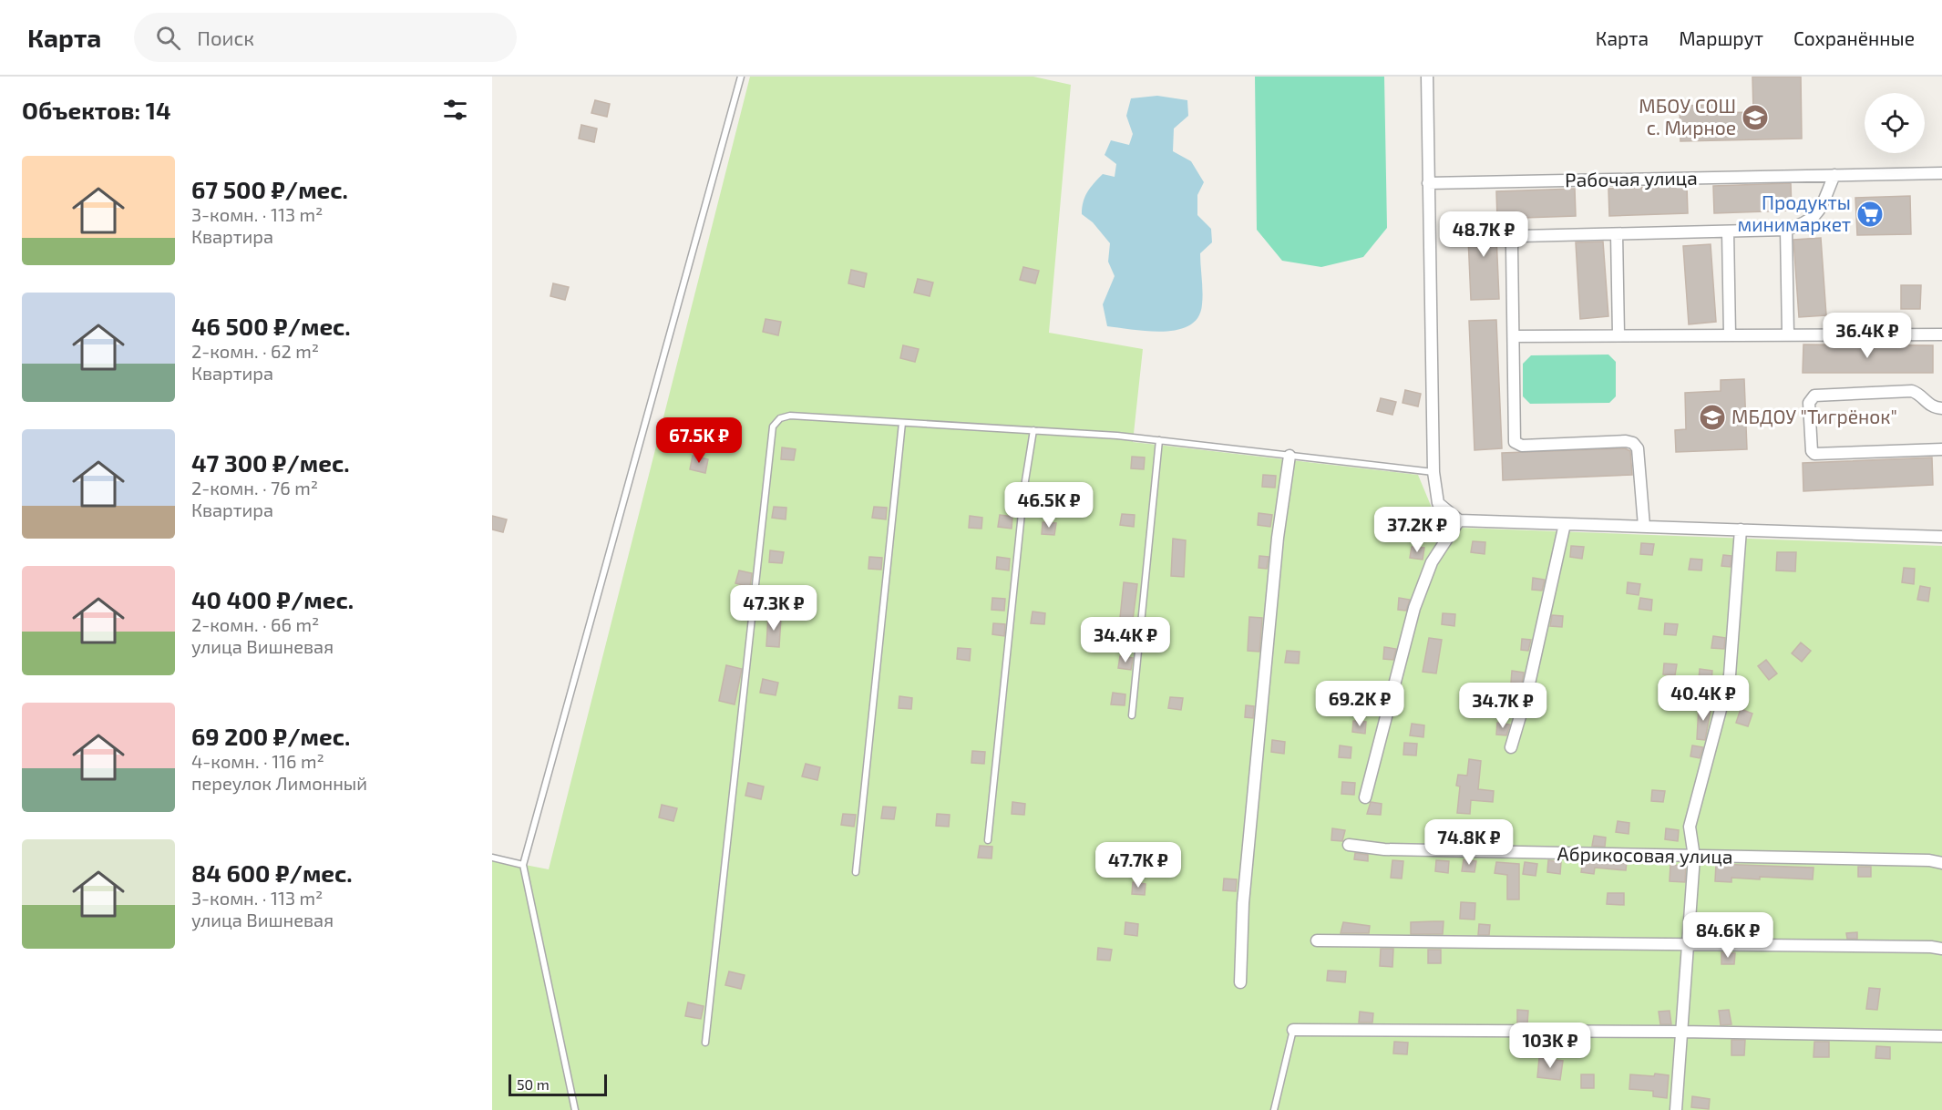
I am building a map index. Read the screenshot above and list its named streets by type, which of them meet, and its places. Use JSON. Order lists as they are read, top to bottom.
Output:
{
  "streets": {
    "street": ["Рабочая улица", "Абрикосовая улица"]
  },
  "places": {
    "school or university": ["МБОУ СОШ с. Мирное", "МБДОУ \"Тигрёнок\""],
    "supermarket": ["Продукты минимаркет"]
  },
  "scale_bar": "50 m",
  "page": {
    "header": "Карта",
    "search": "Поиск",
    "nav": ["Карта", "Маршрут", "Сохранённые"],
    "heading": "Объектов: 14",
    "list": [
      {
        "name": "67 500 ₽/мес.",
        "note": "3-комн. · 113 m² · Квартира"
      },
      {
        "name": "46 500 ₽/мес.",
        "note": "2-комн. · 62 m² · Квартира"
      },
      {
        "name": "47 300 ₽/мес.",
        "note": "2-комн. · 76 m² · Квартира"
      },
      {
        "name": "40 400 ₽/мес.",
        "note": "2-комн. · 66 m² · улица Вишневая"
      },
      {
        "name": "69 200 ₽/мес.",
        "note": "4-комн. · 116 m² · переулок Лимонный"
      },
      {
        "name": "84 600 ₽/мес.",
        "note": "3-комн. · 113 m² · улица Вишневая"
      }
    ],
    "price": [
      "48.7K ₽",
      "36.4K ₽",
      "67.5K ₽",
      "46.5K ₽",
      "37.2K ₽",
      "47.3K ₽",
      "34.4K ₽",
      "40.4K ₽",
      "69.2K ₽",
      "34.7K ₽",
      "74.8K ₽",
      "47.7K ₽",
      "84.6K ₽",
      "103K ₽"
    ],
    "scale": "50 m"
  }
}
